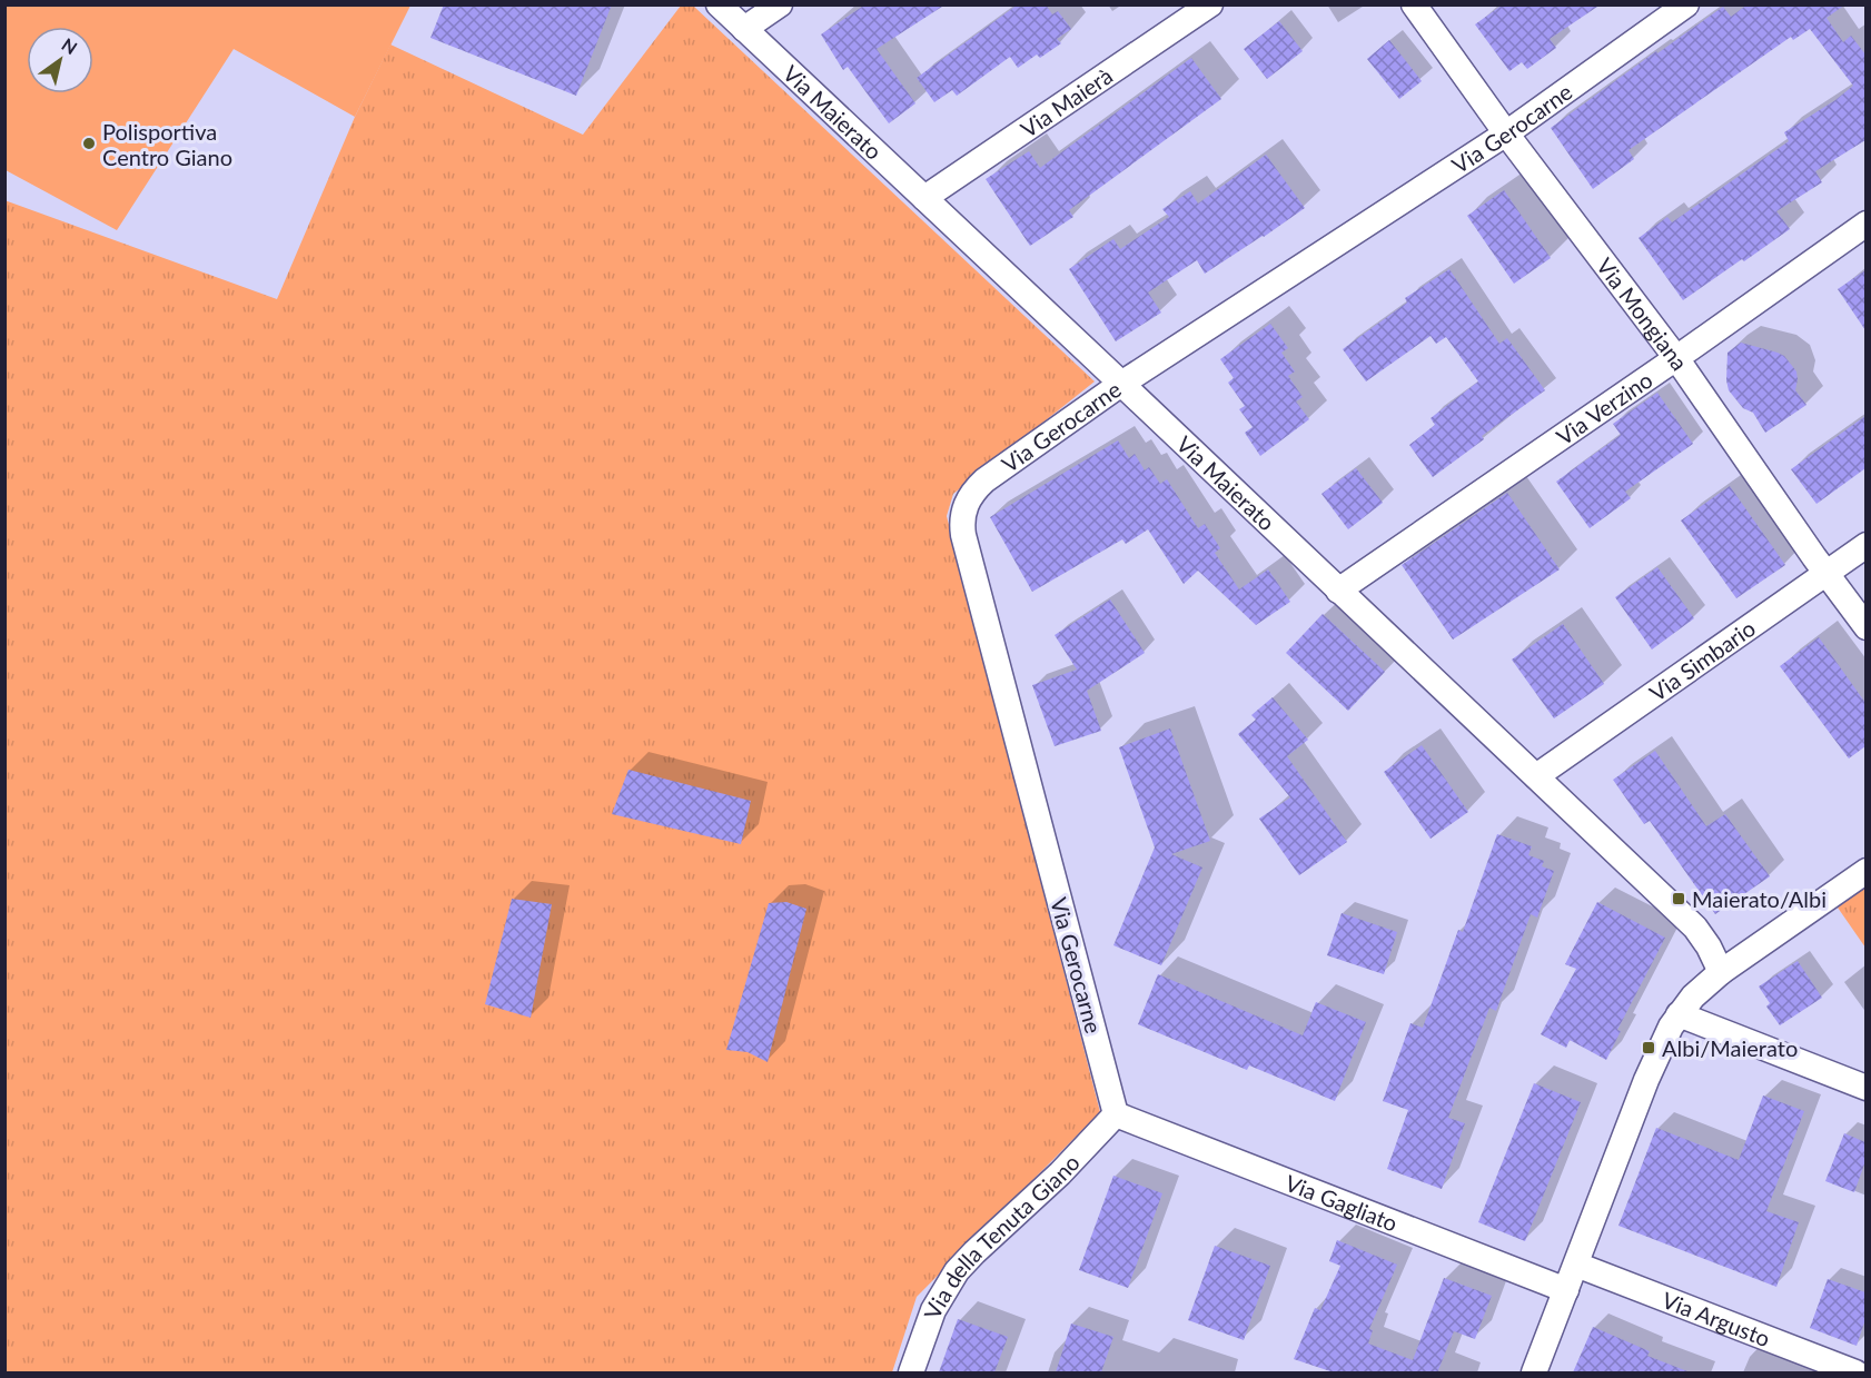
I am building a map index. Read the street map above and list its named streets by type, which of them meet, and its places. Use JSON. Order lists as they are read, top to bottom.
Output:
{
  "streets": {
    "street": [
      "Via Maierà",
      "Via Maierato",
      "Via Gerocarne",
      "Via Mongiana",
      "Via Verzino",
      "Via Simbario",
      "Via Gagliato",
      "Via della Tenuta Giano",
      "Via Argusto"
    ]
  },
  "crossings": [
    ["Via Maierà", "Via Maierato"],
    ["Via Maierato", "Via Gerocarne"],
    ["Via Maierato", "Via Verzino"],
    ["Via Maierato", "Via Simbario"],
    ["Via Gerocarne", "Via Mongiana"],
    ["Via Gerocarne", "Via Gagliato"],
    ["Via Gerocarne", "Via della Tenuta Giano"],
    ["Via Mongiana", "Via Verzino"],
    ["Via Mongiana", "Via Simbario"],
    ["Via Gagliato", "Via della Tenuta Giano"]
  ],
  "places": {
    "other": ["Polisportiva Centro Giano"],
    "transit": ["Maierato/Albi", "Albi/Maierato"]
  },
  "north": "top right"
}
